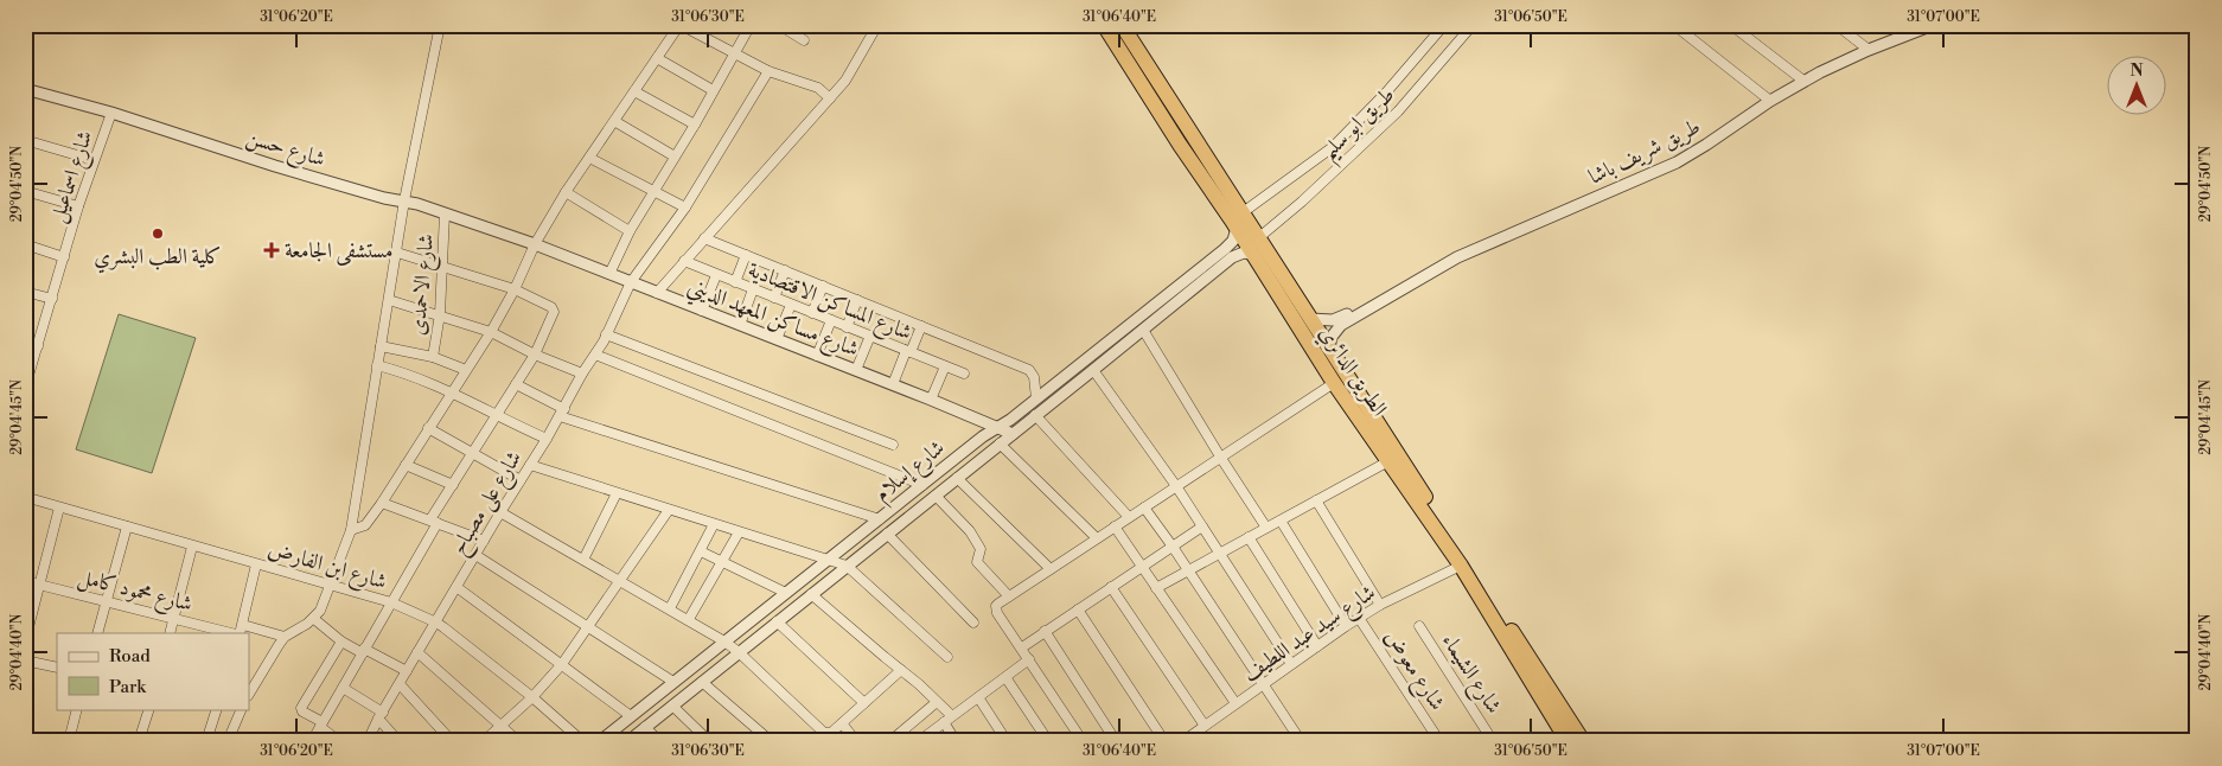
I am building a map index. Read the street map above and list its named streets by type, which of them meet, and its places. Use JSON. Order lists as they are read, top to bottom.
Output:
{
  "streets": {
    "highway": ["الطريق الدائري"],
    "street": [
      "طريق ابو سليم",
      "شارع حسن",
      "طريق شريف باشا",
      "شارع اسماعيل",
      "شارع الاحمدى",
      "شارع المساكن الاقتصادية",
      "شارع مساكن المعهد الديني",
      "شارع إسلام",
      "شارع على مصباح",
      "شارع ابن الفارض",
      "شارع محمود كامل",
      "شارع سيد عبد اللطيف",
      "شارع معوض",
      "شارع الشيماء"
    ]
  },
  "crossings": [
    ["طريق ابو سليم", "الطريق الدائري"],
    ["شارع حسن", "شارع اسماعيل"],
    ["شارع حسن", "شارع الاحمدى"],
    ["شارع حسن", "شارع مساكن المعهد الديني"],
    ["طريق شريف باشا", "الطريق الدائري"],
    ["شارع مساكن المعهد الديني", "شارع إسلام"],
    ["شارع مساكن المعهد الديني", "شارع على مصباح"],
    ["الطريق الدائري", "شارع إسلام"],
    ["الطريق الدائري", "شارع سيد عبد اللطيف"],
    ["شارع على مصباح", "شارع ابن الفارض"],
    ["شارع سيد عبد اللطيف", "شارع معوض"]
  ],
  "places": {
    "other": ["كلية الطب البشري"],
    "health": ["مستشفى الجامعة"]
  },
  "legend": ["Road", "Park"],
  "north": "top",
  "coordinates": [
    "31°06'20\"E",
    "31°06'30\"E",
    "31°06'40\"E",
    "31°06'50\"E",
    "31°07'00\"E",
    "29°04'50\"N",
    "29°04'45\"N",
    "29°04'40\"N"
  ]
}
